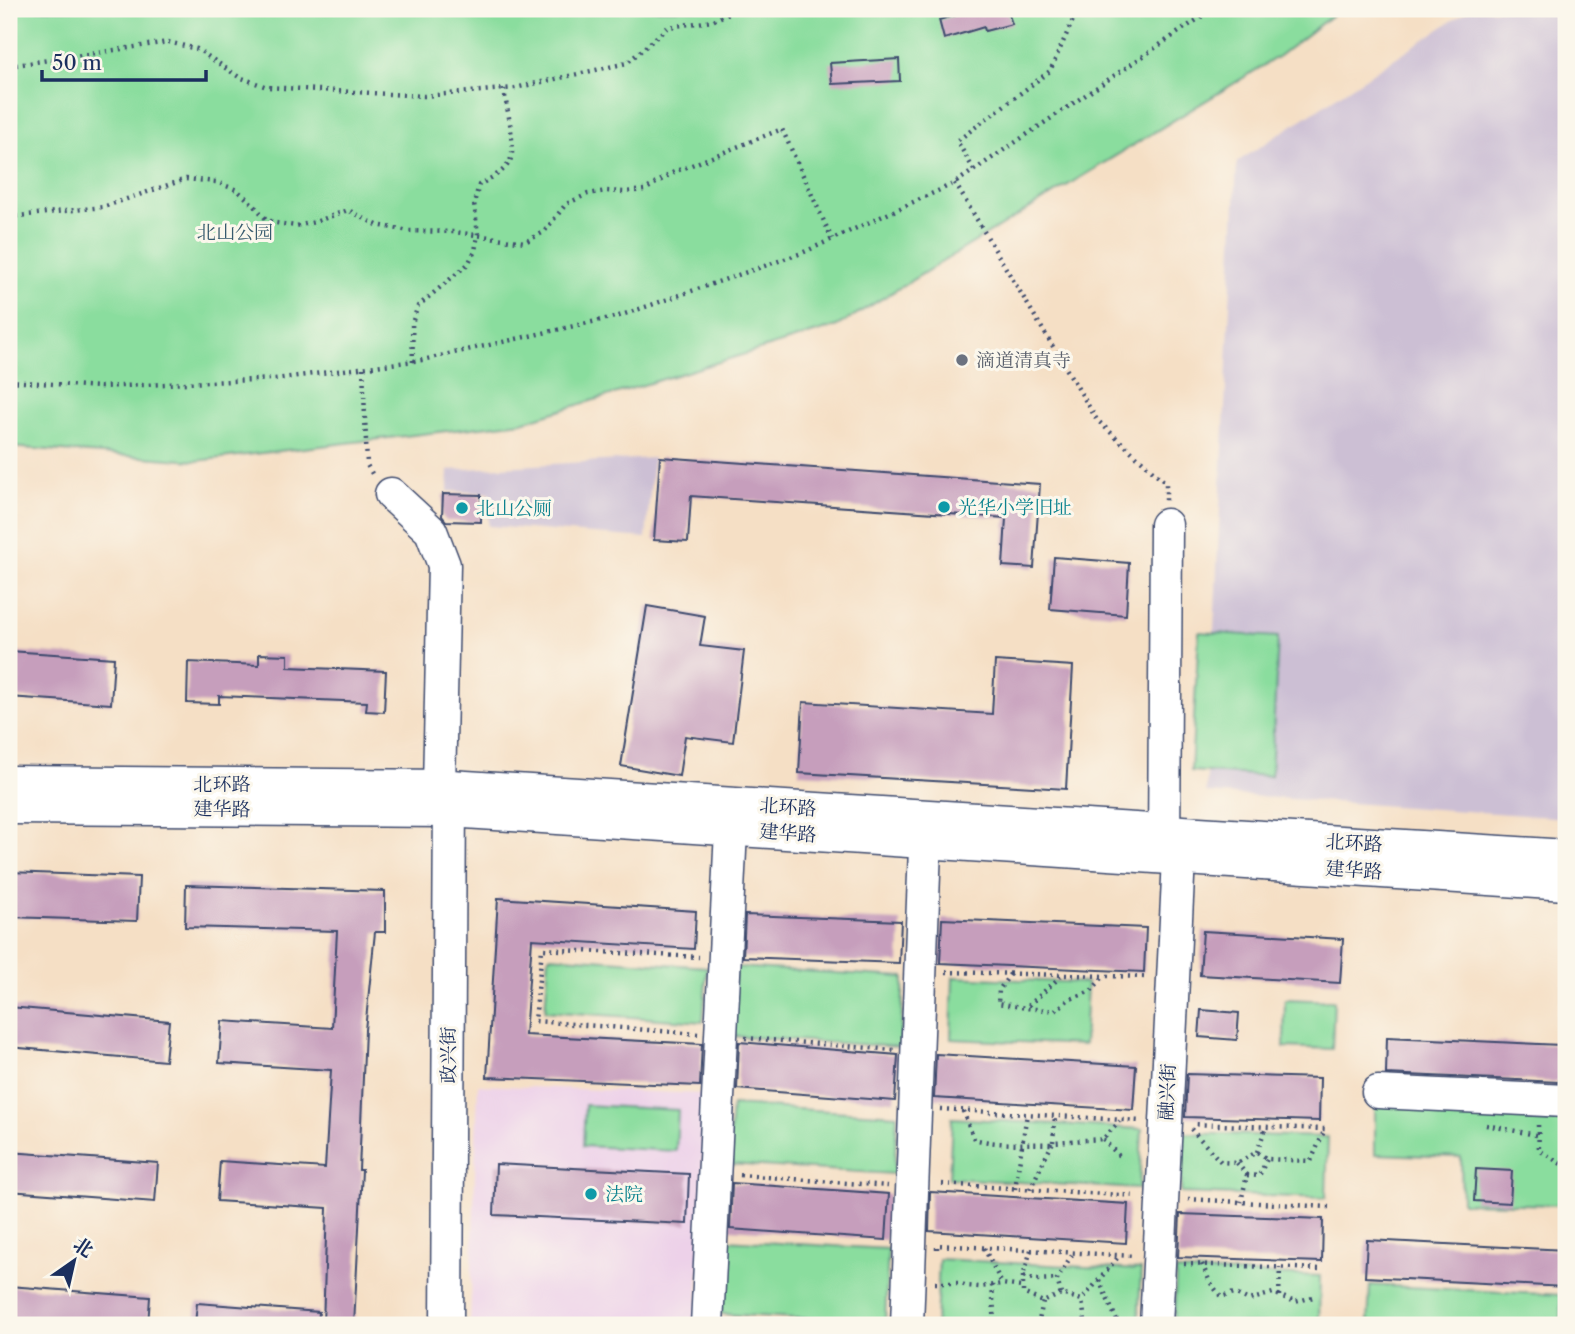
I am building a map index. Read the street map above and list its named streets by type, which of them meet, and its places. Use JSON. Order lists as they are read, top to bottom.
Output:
{
  "streets": {
    "street": [
      "北环路",
      "建华路",
      "政兴街",
      "融兴街"
    ]
  },
  "crossings": [
    ["北环路", "建华路"],
    ["北环路", "政兴街"],
    ["北环路", "融兴街"],
    ["建华路", "政兴街"],
    ["建华路", "融兴街"]
  ],
  "parks": ["北山公园"],
  "places": [
    "滴道清真寺",
    "光华小学旧址",
    "北山公厕",
    "法院"
  ],
  "scale_bar": "50 m",
  "north": "top right"
}
